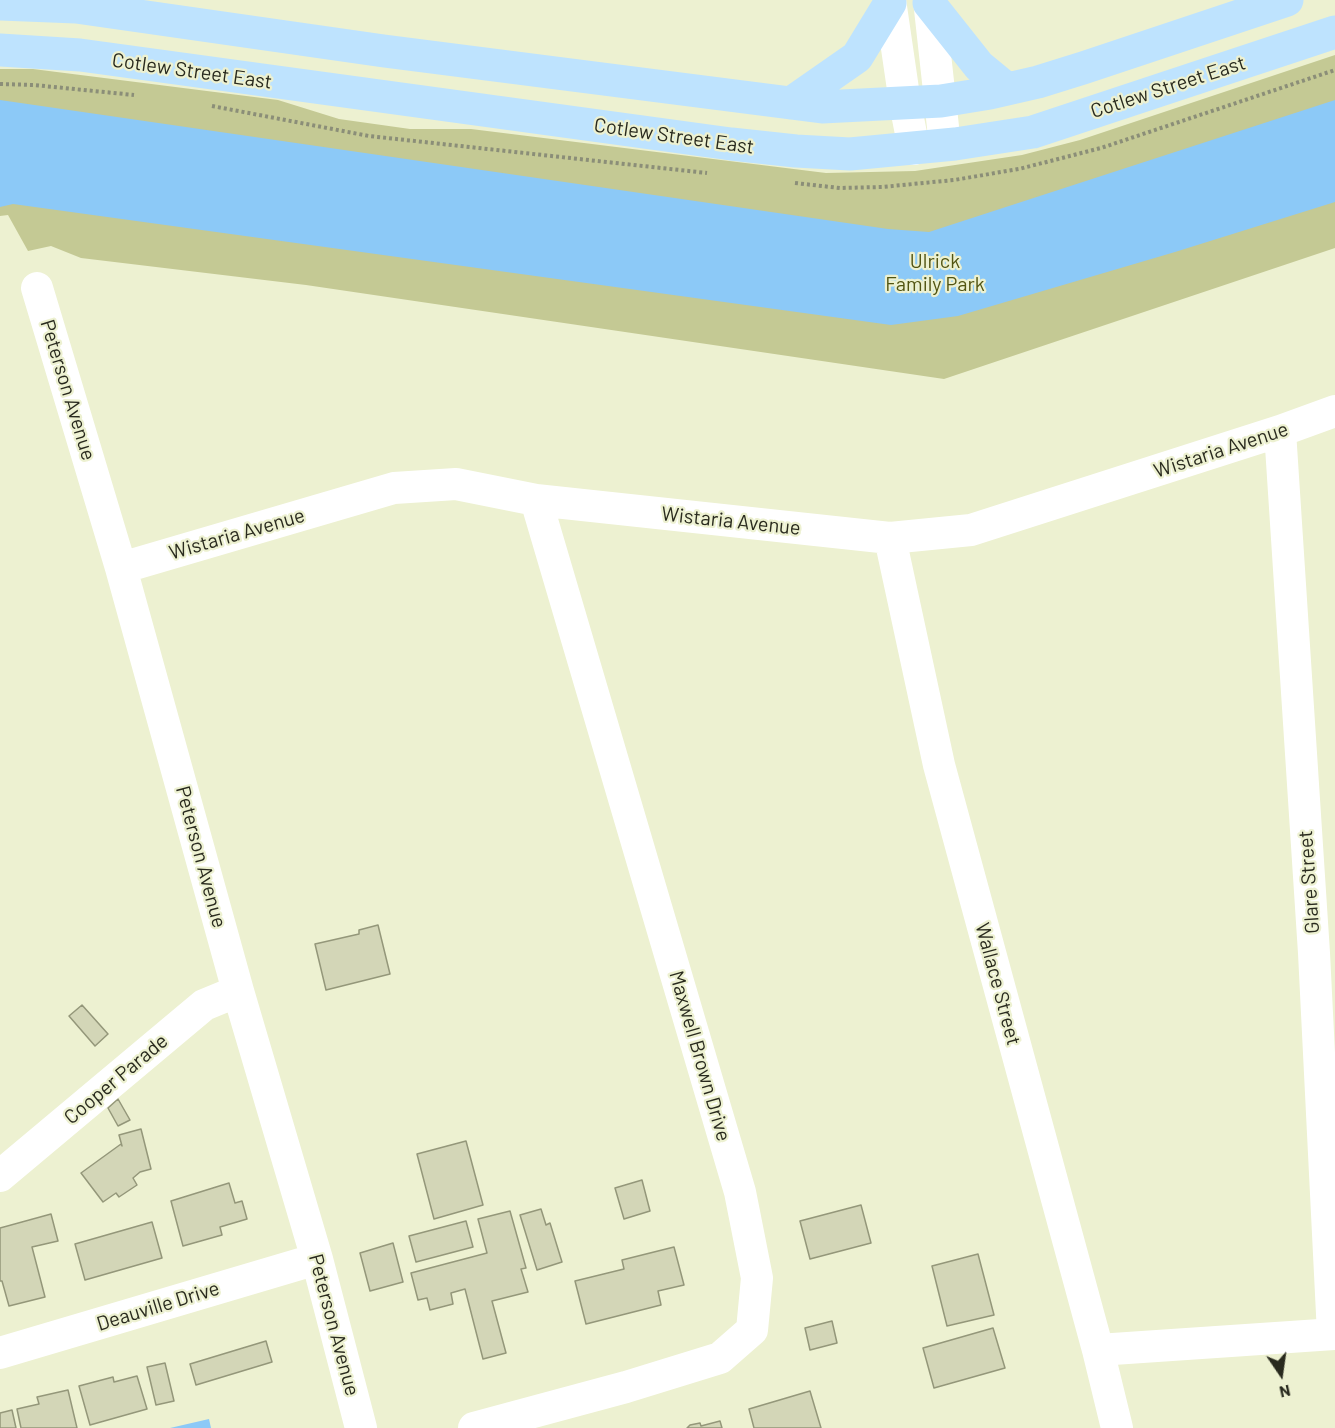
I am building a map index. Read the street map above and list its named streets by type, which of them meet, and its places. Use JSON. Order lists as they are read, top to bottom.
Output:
{
  "streets": {
    "main road": ["Cotlew Street East"],
    "street": [
      "Peterson Avenue",
      "Wistaria Avenue",
      "Glare Street",
      "Wallace Street",
      "Maxwell Brown Drive",
      "Cooper Parade",
      "Deauville Drive"
    ]
  },
  "crossings": [
    ["Peterson Avenue", "Wistaria Avenue"],
    ["Peterson Avenue", "Cooper Parade"],
    ["Peterson Avenue", "Deauville Drive"],
    ["Wistaria Avenue", "Glare Street"],
    ["Wistaria Avenue", "Wallace Street"],
    ["Wistaria Avenue", "Maxwell Brown Drive"]
  ],
  "parks": ["Ulrick Family Park"],
  "north": "bottom"
}
